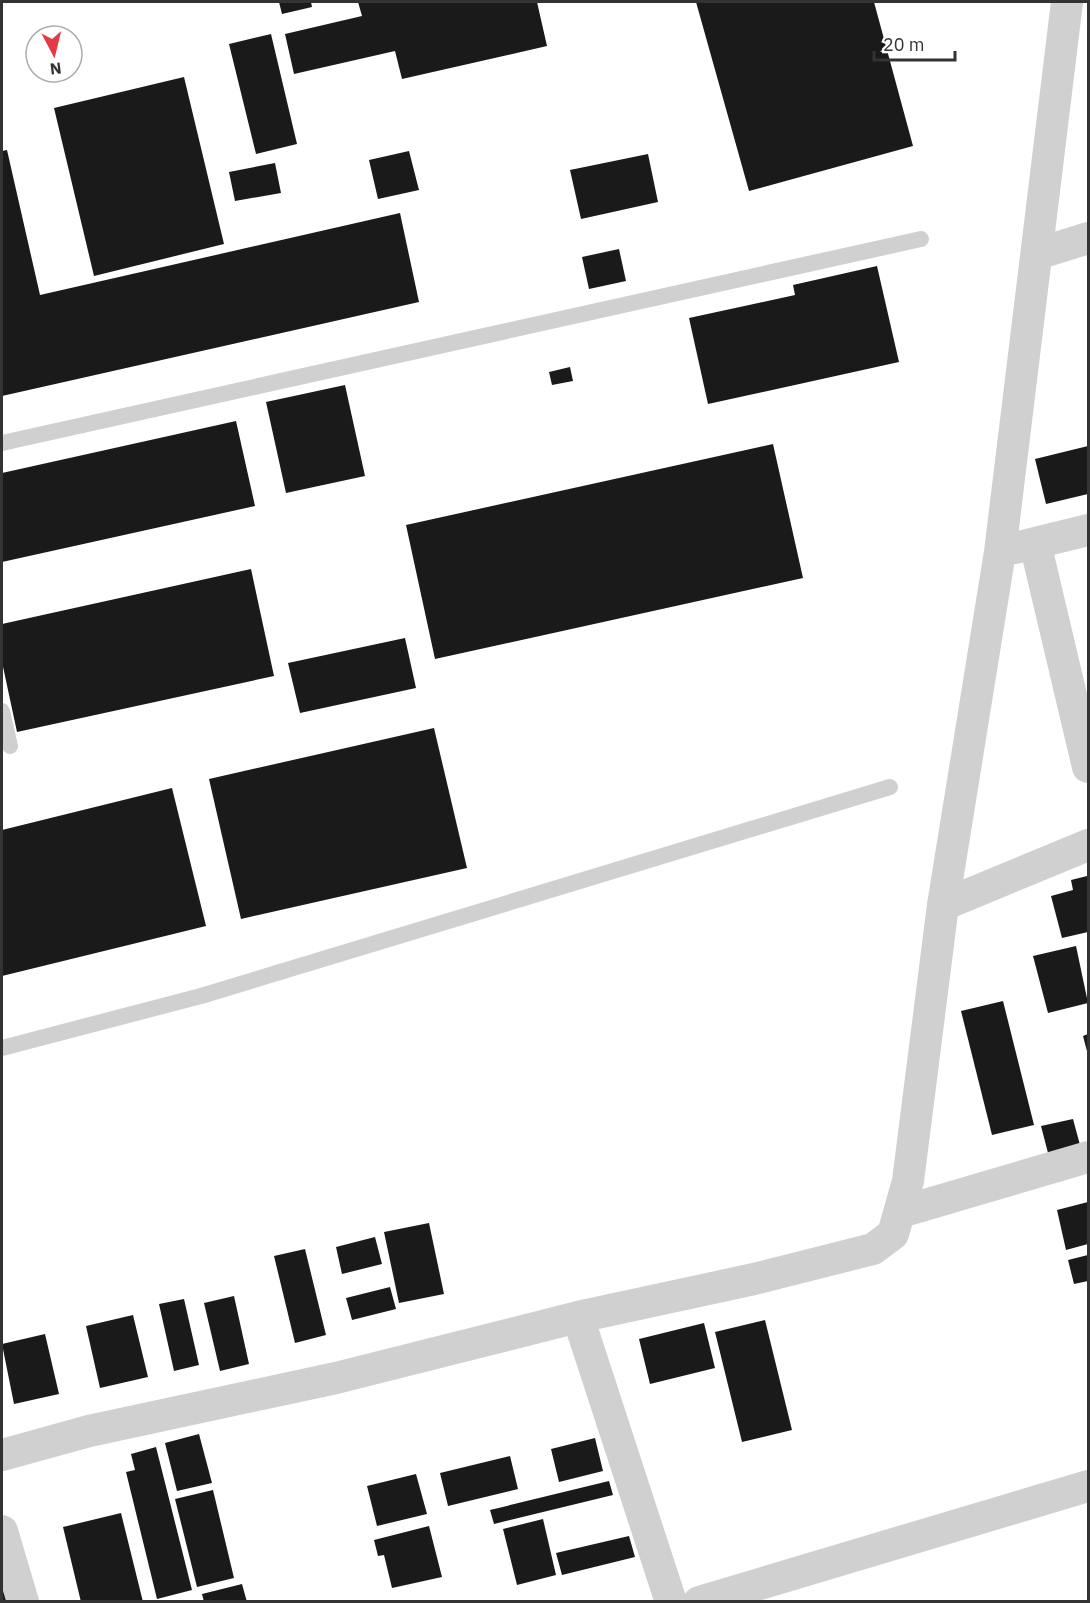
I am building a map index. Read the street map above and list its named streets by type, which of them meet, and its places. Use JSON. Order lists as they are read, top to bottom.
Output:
{
  "scale_bar": "20 m",
  "north": "bottom"
}
